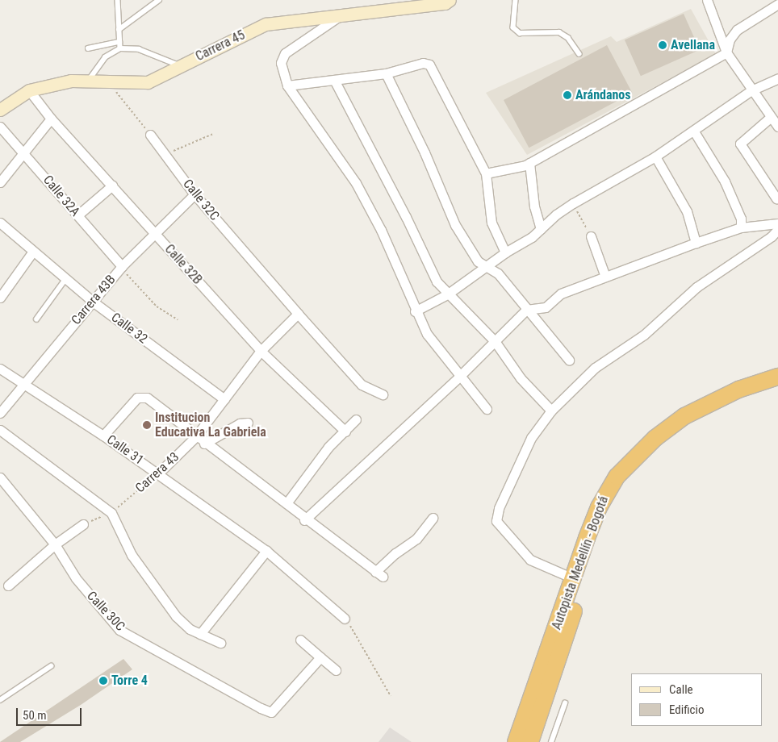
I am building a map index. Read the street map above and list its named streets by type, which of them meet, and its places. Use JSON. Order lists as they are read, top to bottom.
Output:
{
  "streets": {
    "highway": ["Autopista Medellín - Bogotá"],
    "main road": ["Carrera 45"],
    "street": [
      "Calle 32A",
      "Calle 32C",
      "Calle 32B",
      "Carrera 43B",
      "Calle 32",
      "Calle 31",
      "Carrera 43",
      "Calle 30C"
    ]
  },
  "crossings": [
    ["Carrera 45", "Calle 32B"],
    ["Calle 32A", "Carrera 43B"],
    ["Calle 32C", "Carrera 43B"],
    ["Calle 32C", "Carrera 43"],
    ["Calle 32B", "Carrera 43B"],
    ["Calle 32B", "Carrera 43"],
    ["Carrera 43B", "Calle 32"],
    ["Carrera 43B", "Calle 31"],
    ["Calle 32", "Carrera 43"],
    ["Calle 31", "Carrera 43"]
  ],
  "places": [
    "Avellana",
    "Arándanos",
    "Institucion Educativa La Gabriela",
    "Torre 4"
  ],
  "legend": ["Calle", "Edificio"],
  "scale_bar": "50 m"
}
